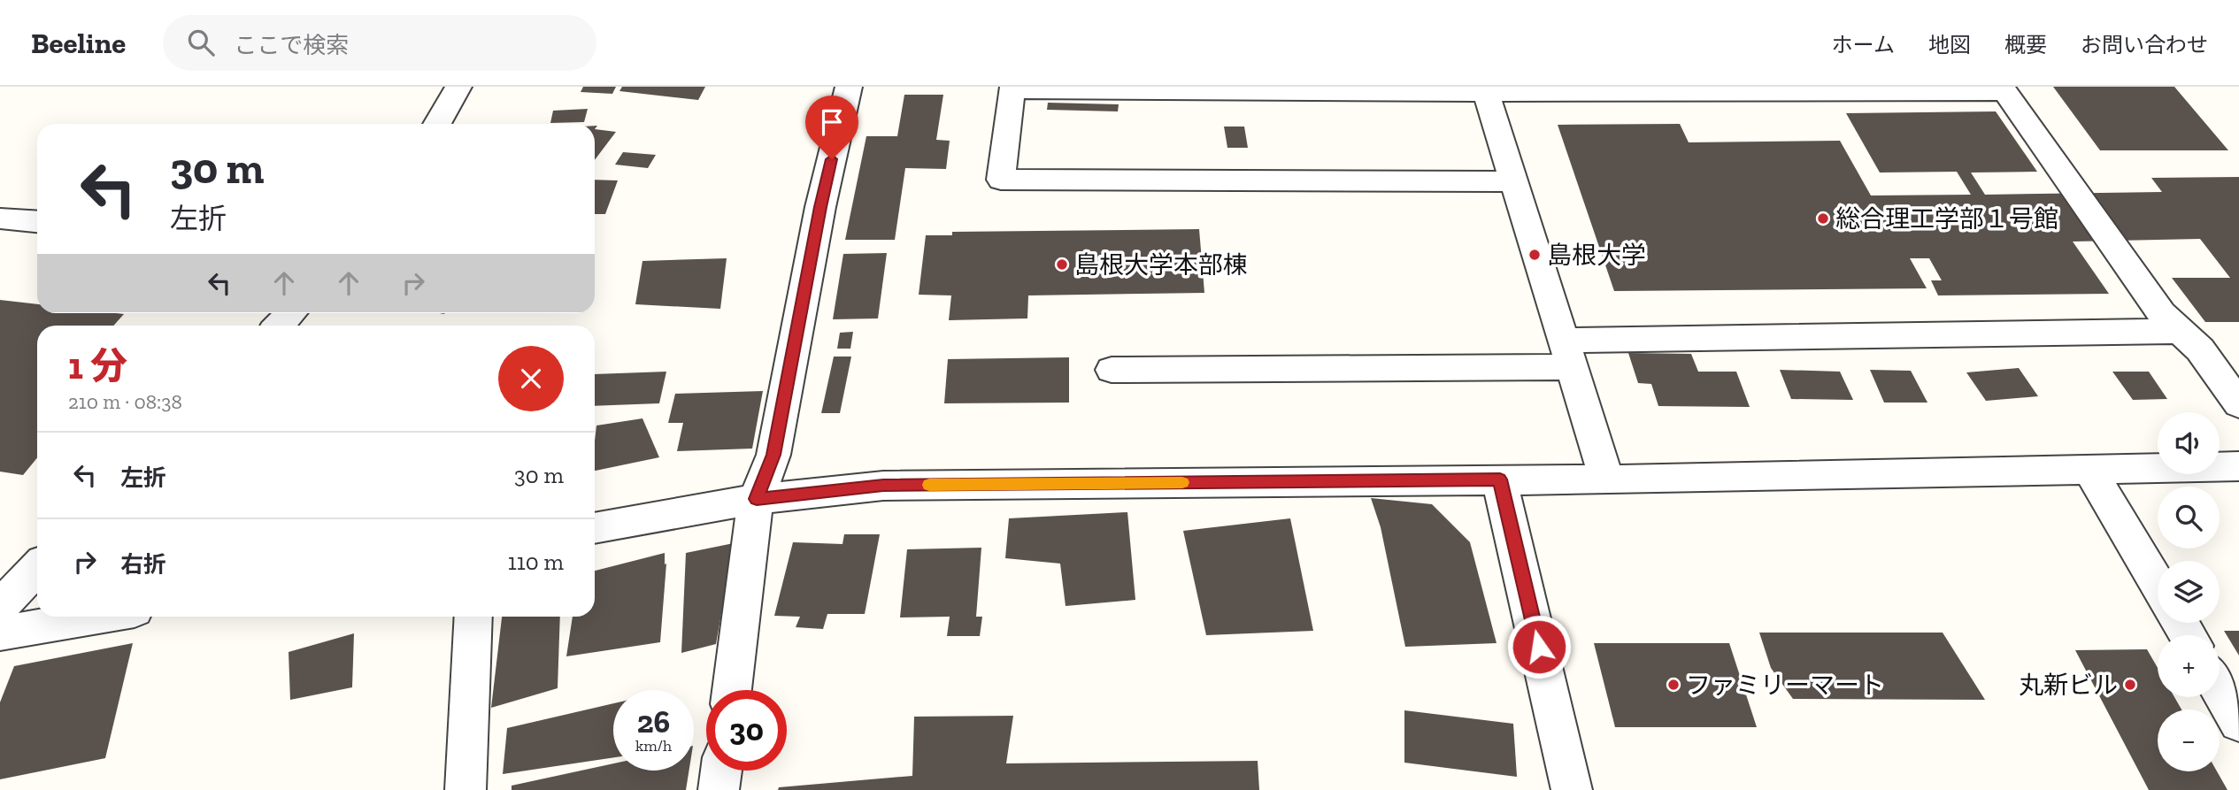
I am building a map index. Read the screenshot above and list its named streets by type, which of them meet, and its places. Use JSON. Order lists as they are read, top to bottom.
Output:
{
  "places": [
    "総合理工学部１号館",
    "島根大学",
    "島根大学本部棟",
    "ファミリーマート",
    "丸新ビル"
  ],
  "page": {
    "header": "Beeline",
    "search": "ここで検索",
    "nav": [
      "ホーム",
      "地図",
      "概要",
      "お問い合わせ"
    ],
    "turn": ["30 m", "左折"],
    "heading": ["1 分", "210 m · 08:38"],
    "map_buttons": ["+", "−"],
    "list": [
      {
        "name": "左折",
        "value": "30 m"
      },
      {
        "name": "右折",
        "value": "110 m"
      }
    ],
    "speed": "26 km/h",
    "limit": "30"
  }
}
